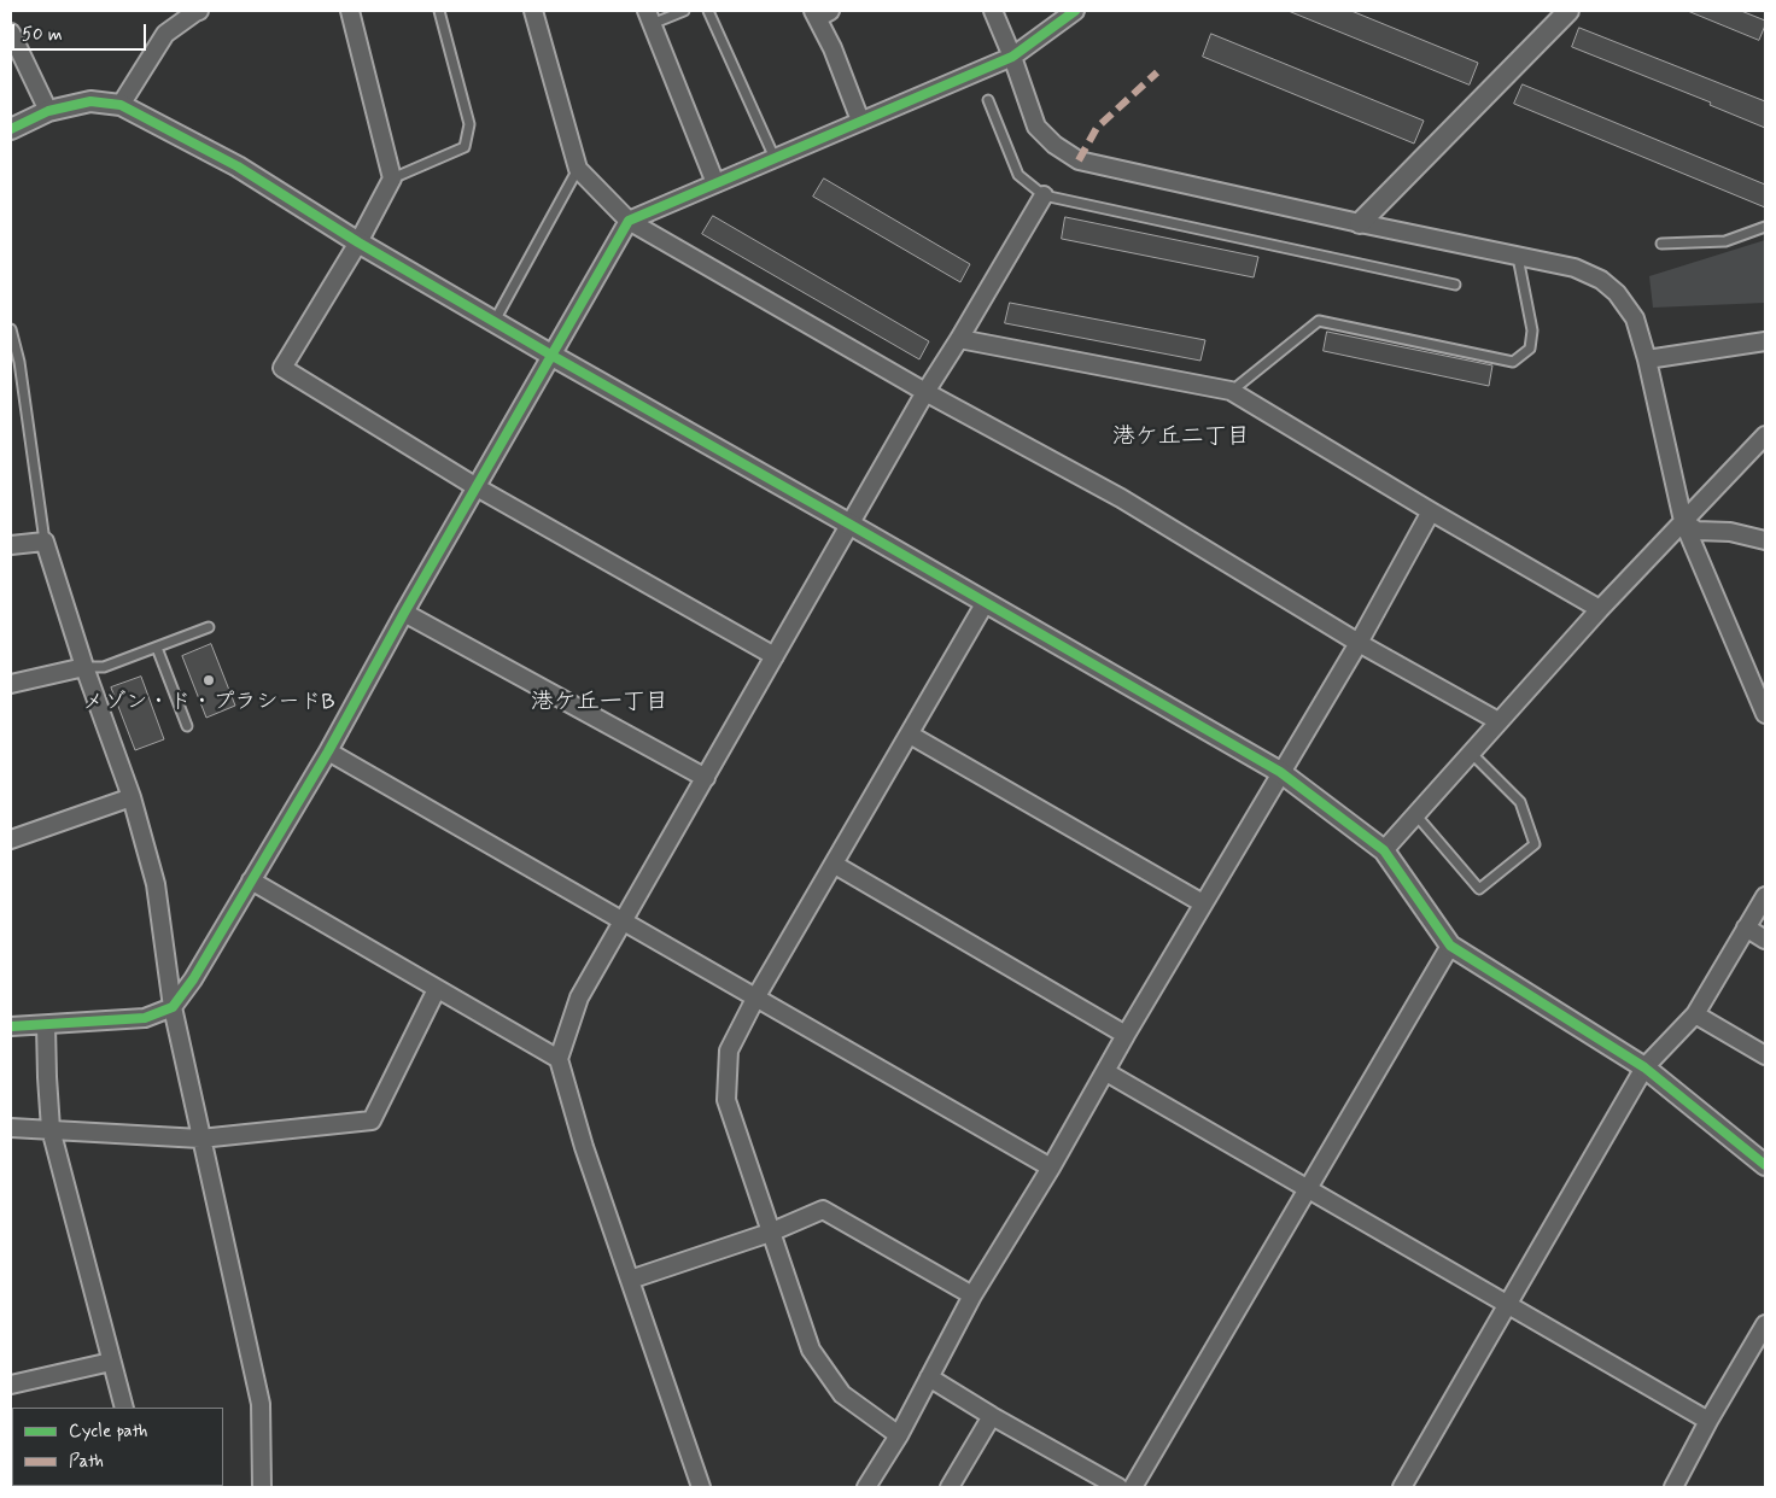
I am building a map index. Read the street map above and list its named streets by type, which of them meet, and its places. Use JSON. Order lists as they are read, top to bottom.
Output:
{
  "districts": ["港ケ丘二丁目", "港ケ丘一丁目"],
  "places": ["メゾン・ド・プラシードB"],
  "legend": ["Cycle path", "Path"],
  "scale_bar": "50 m"
}
